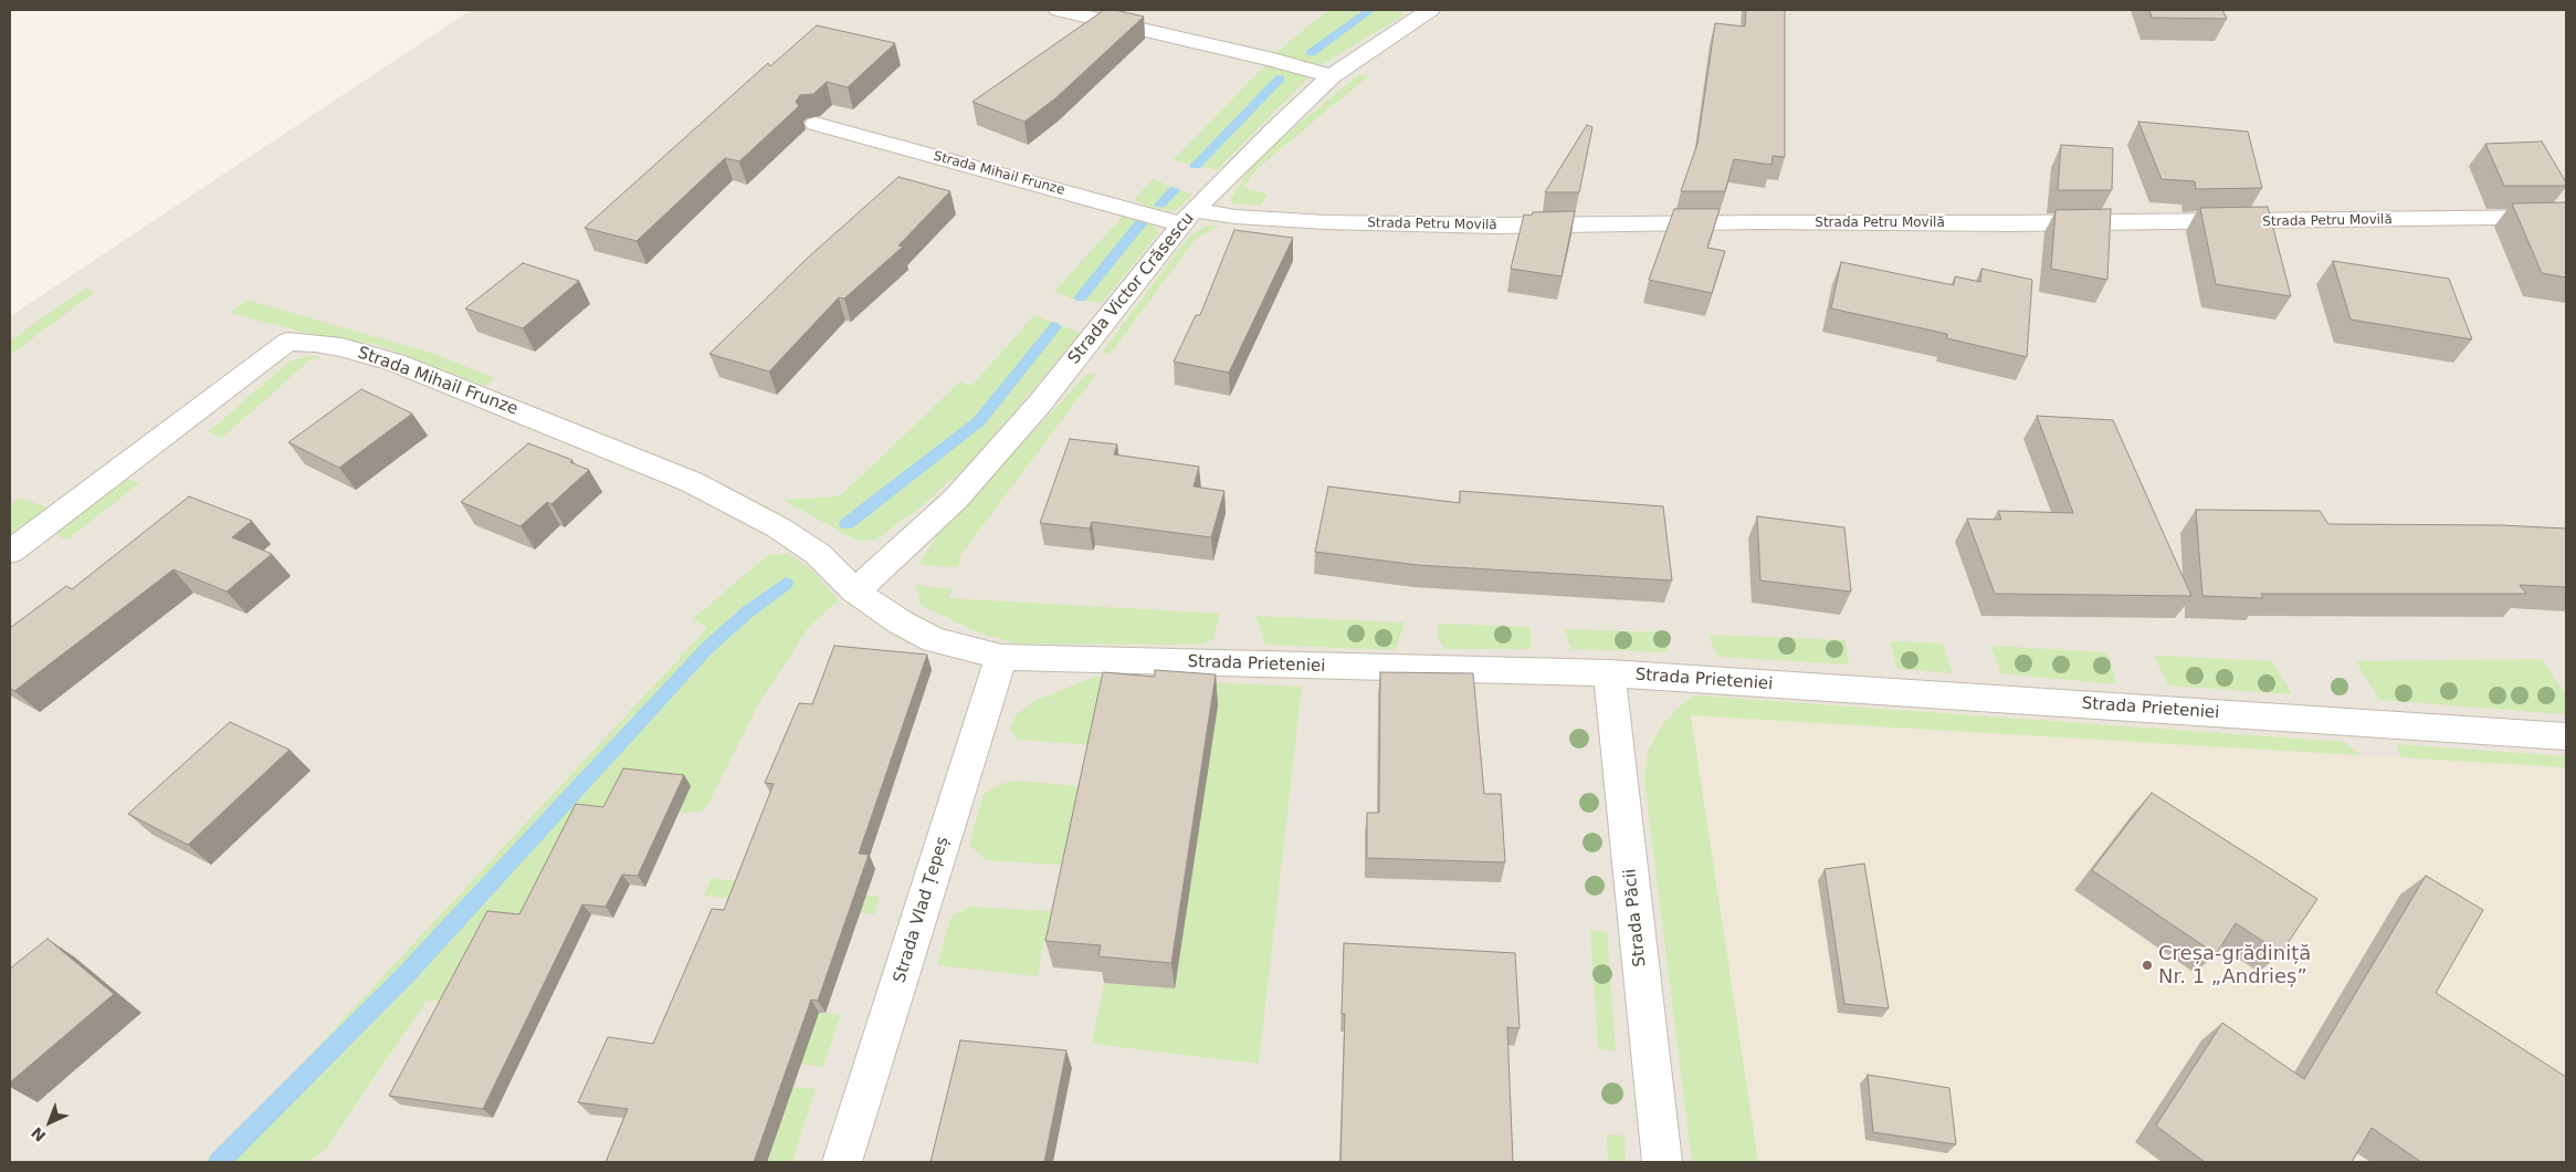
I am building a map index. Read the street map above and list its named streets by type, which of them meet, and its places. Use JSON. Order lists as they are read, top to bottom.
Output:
{
  "streets": {
    "street": [
      "Strada Mihail Frunze",
      "Strada Petru Movilă",
      "Strada Victor Crăsescu",
      "Strada Prieteniei",
      "Strada Vlad Țepeș",
      "Strada Păcii"
    ]
  },
  "crossings": [
    ["Strada Mihail Frunze", "Strada Petru Movilă"],
    ["Strada Mihail Frunze", "Strada Victor Crăsescu"],
    ["Strada Mihail Frunze", "Strada Prieteniei"],
    ["Strada Petru Movilă", "Strada Victor Crăsescu"],
    ["Strada Victor Crăsescu", "Strada Prieteniei"],
    ["Strada Prieteniei", "Strada Vlad Țepeș"],
    ["Strada Prieteniei", "Strada Păcii"]
  ],
  "places": ["Creșa-grădiniță Nr. 1 „Andrieș”"],
  "north": "bottom left"
}
